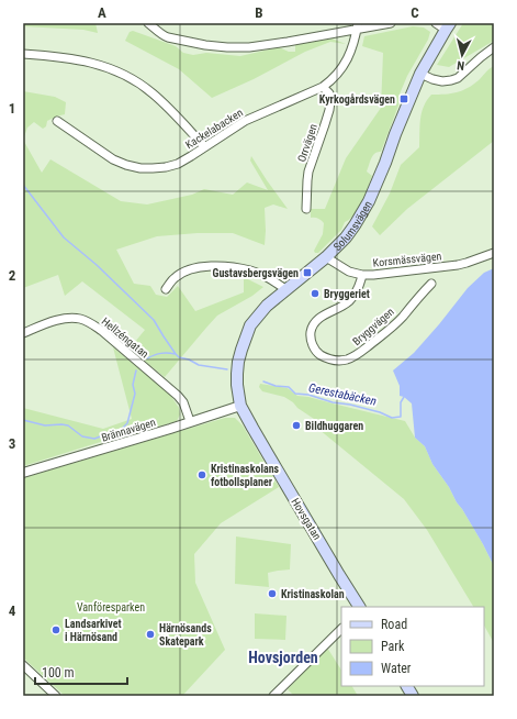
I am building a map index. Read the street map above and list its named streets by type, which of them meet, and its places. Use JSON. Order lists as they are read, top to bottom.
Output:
{
  "streets": {
    "main road": ["Solumsvägen", "Hovsgatan"],
    "street": [
      "Kackelabacken",
      "Orrvägen",
      "Korsmässvägen",
      "Bryggvägen",
      "Hellzéngatan",
      "Brännavägen"
    ]
  },
  "crossings": [
    ["Kackelabacken", "Orrvägen"],
    ["Solumsvägen", "Korsmässvägen"],
    ["Solumsvägen", "Brännavägen"],
    ["Solumsvägen", "Hovsgatan"],
    ["Korsmässvägen", "Bryggvägen"],
    ["Hellzéngatan", "Brännavägen"],
    ["Brännavägen", "Hovsgatan"]
  ],
  "districts": ["Hovsjorden"],
  "water": ["Gerestabäcken"],
  "parks": ["Vanföresparken"],
  "places": {
    "transit": ["Kyrkogårdsvägen", "Gustavsbergsvägen"],
    "other": [
      "Bryggeriet",
      "Bildhuggaren",
      "Kristinaskolans fotbollsplaner",
      "Kristinaskolan",
      "Landsarkivet i Härnösand",
      "Härnösands Skatepark"
    ]
  },
  "legend": ["Road", "Park", "Water"],
  "scale_bar": "100 m",
  "north": "bottom",
  "grid": {
    "columns": ["A", "B", "C"],
    "rows": [
      "1",
      "2",
      "3",
      "4"
    ]
  }
}
